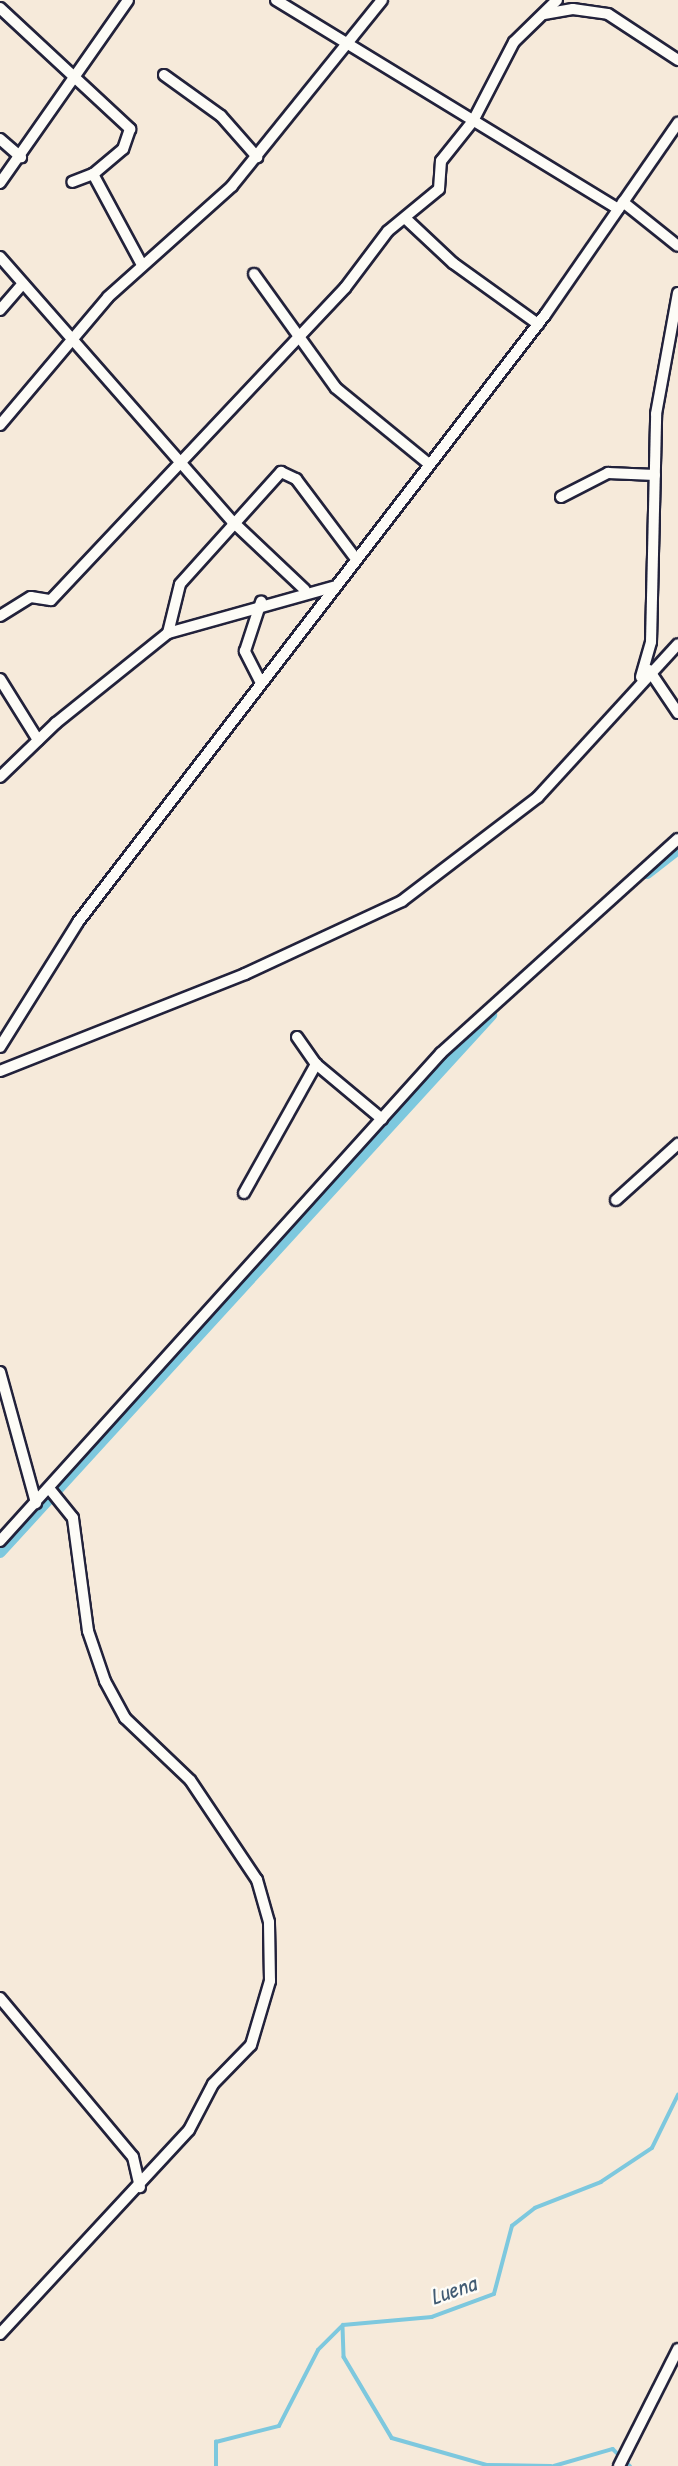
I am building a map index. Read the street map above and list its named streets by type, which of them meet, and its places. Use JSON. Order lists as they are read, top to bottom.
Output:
{
  "water": ["Luena"]
}
